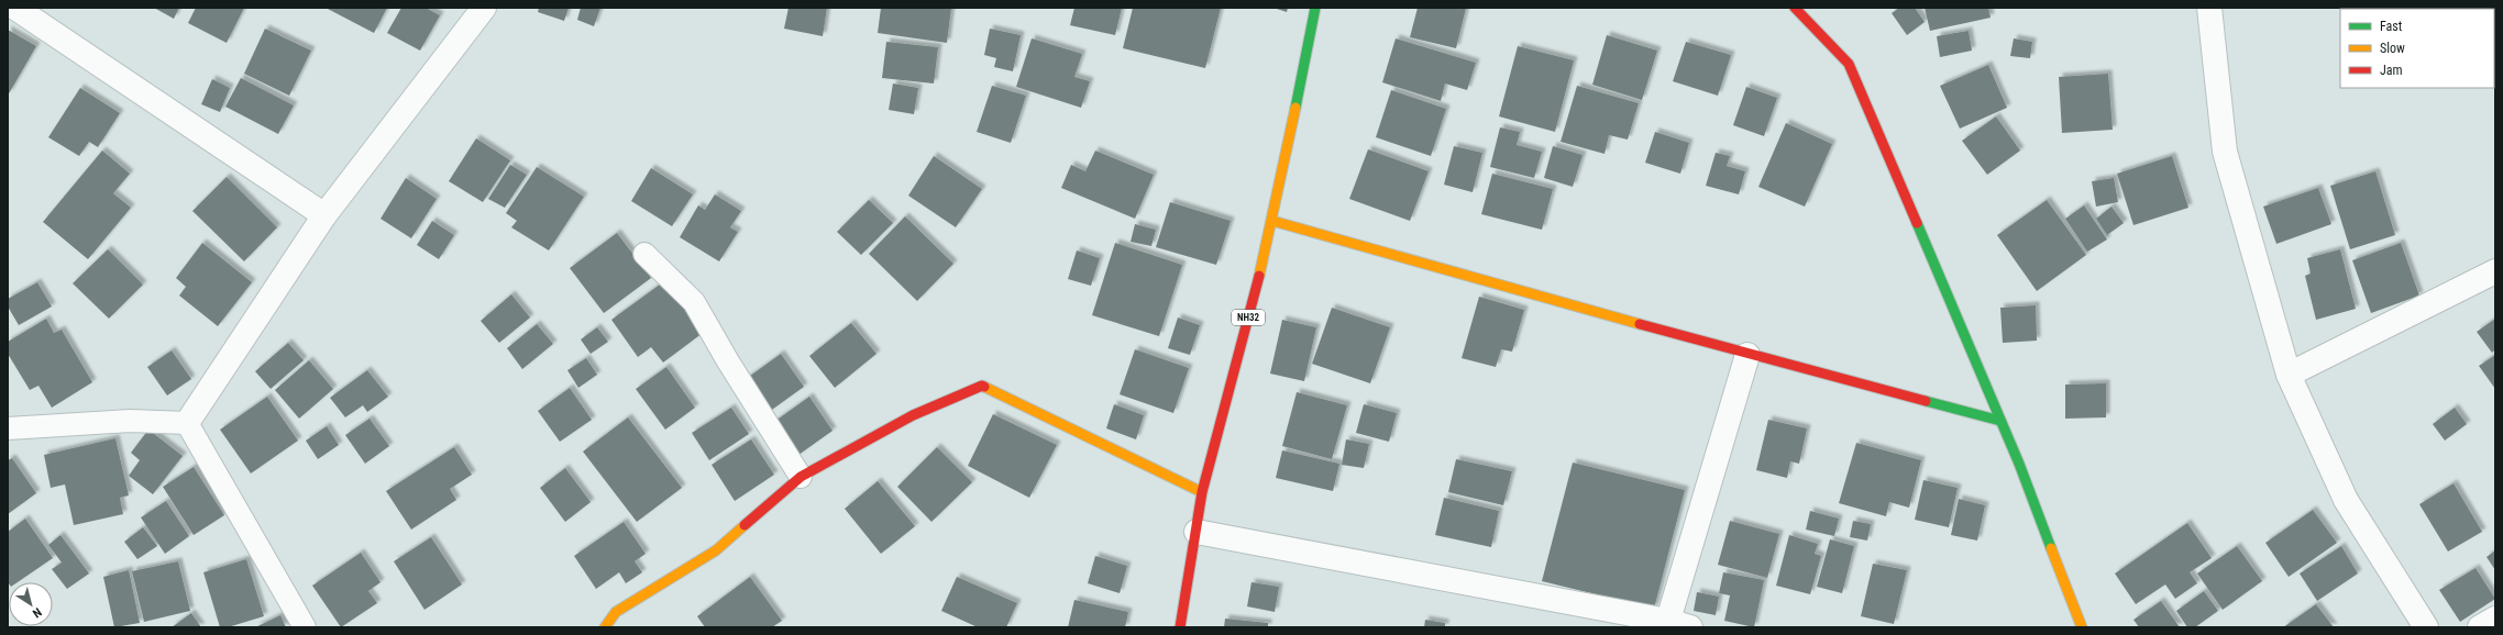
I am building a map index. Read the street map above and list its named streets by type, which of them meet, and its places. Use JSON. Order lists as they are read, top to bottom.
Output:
{
  "streets": {
    "main road": ["NH32"]
  },
  "legend": ["Fast", "Slow", "Jam"],
  "north": "bottom right"
}
